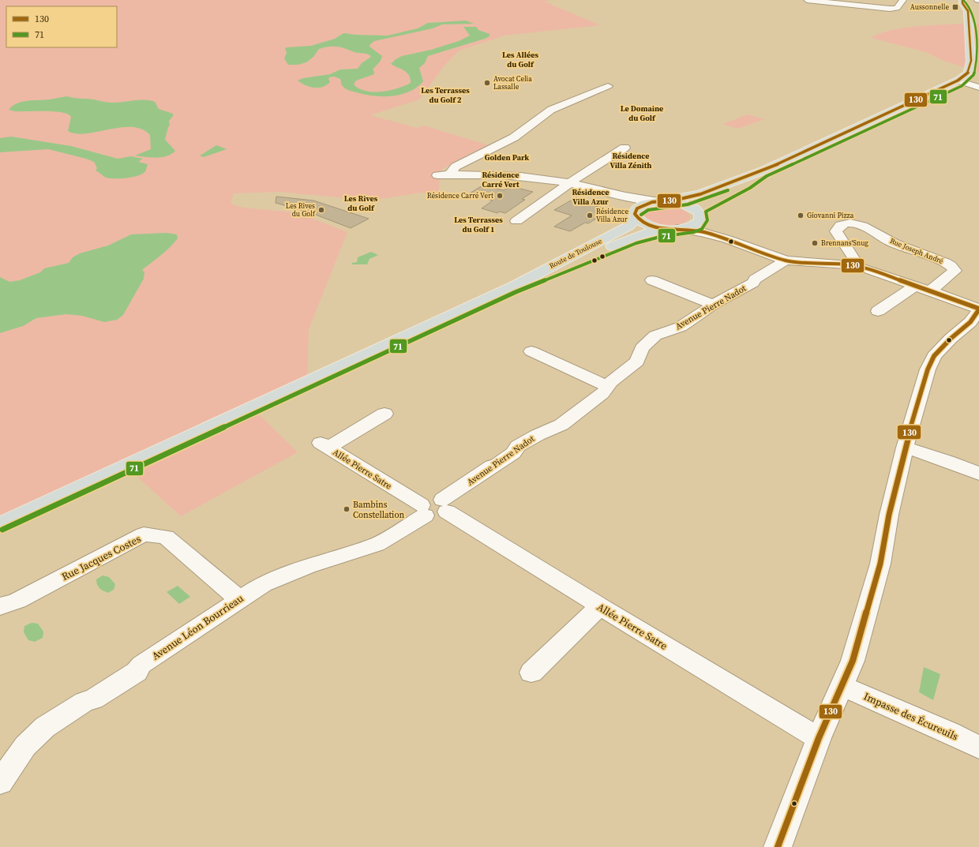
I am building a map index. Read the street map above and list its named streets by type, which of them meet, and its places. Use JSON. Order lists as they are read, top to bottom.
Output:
{
  "streets": {
    "main road": ["Route de Toulouse"],
    "street": [
      "Rue Joseph André",
      "Avenue Pierre Nadot",
      "Allée Pierre Satre",
      "Rue Jacques Costes",
      "Avenue Léon Bourrieau",
      "Impasse des Écureuils"
    ]
  },
  "crossings": [
    ["Avenue Pierre Nadot", "Allée Pierre Satre"],
    ["Avenue Pierre Nadot", "Avenue Léon Bourrieau"],
    ["Allée Pierre Satre", "Avenue Léon Bourrieau"],
    ["Rue Jacques Costes", "Avenue Léon Bourrieau"]
  ],
  "districts": [
    "Les Allées du Golf",
    "Les Terrasses du Golf 2",
    "Le Domaine du Golf",
    "Résidence Villa Zénith",
    "Golden Park",
    "Résidence Carré Vert",
    "Résidence Villa Azur",
    "Les Rives du Golf",
    "Les Terrasses du Golf 1"
  ],
  "places": {
    "transit": ["Aussonnelle"],
    "other": [
      "Avocat Celia Lassalle",
      "Résidence Carré Vert",
      "Les Rives du Golf",
      "Résidence Villa Azur",
      "Giovanni Pizza",
      "Brennans'Snug",
      "Bambins Constellation"
    ]
  },
  "lines": ["transit line 130", "transit line 71"],
  "legend": ["130", "71"]
}
